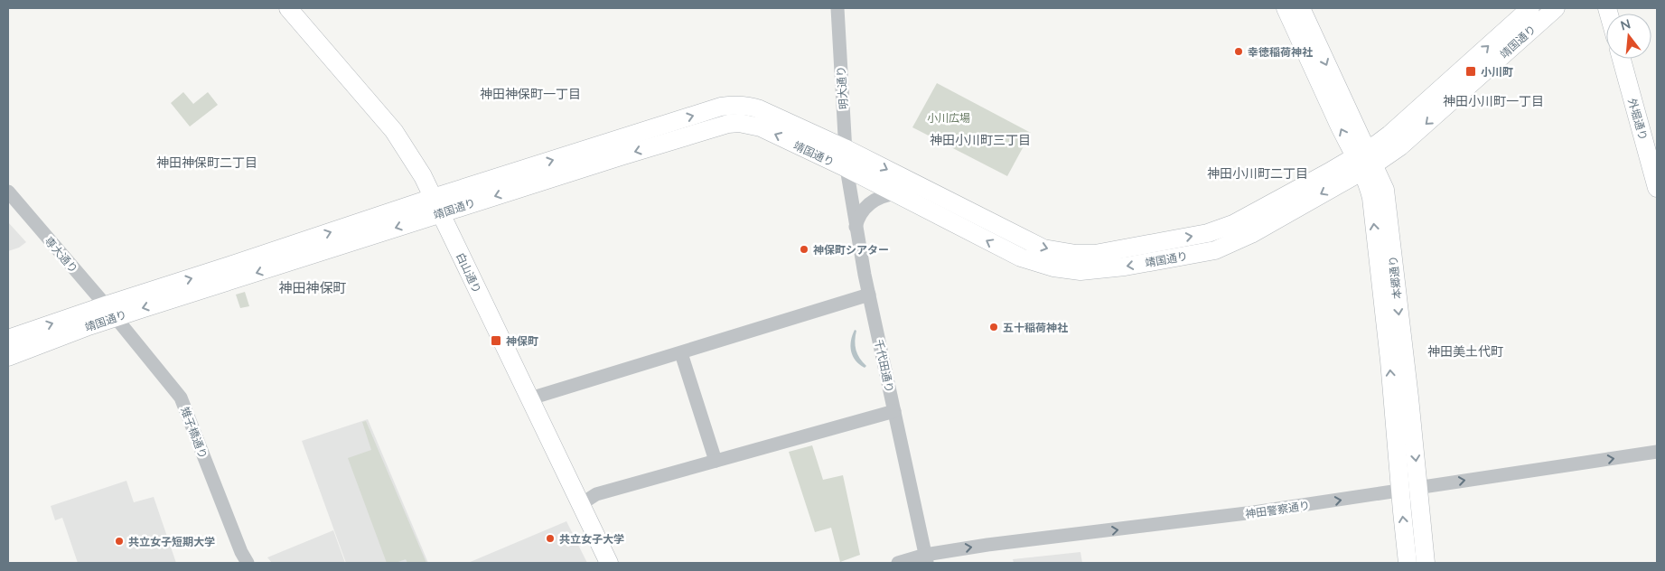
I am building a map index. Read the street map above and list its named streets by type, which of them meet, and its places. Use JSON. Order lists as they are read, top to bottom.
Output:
{
  "streets": {
    "main road": [
      "靖国通り",
      "外堀通り",
      "白山通り",
      "本郷通り"
    ],
    "street": [
      "明大通り",
      "専大通り",
      "千代田通り",
      "雉子橋通り",
      "神田警察通り"
    ]
  },
  "crossings": [
    ["靖国通り", "明大通り"],
    ["靖国通り", "専大通り"],
    ["靖国通り", "白山通り"],
    ["靖国通り", "本郷通り"],
    ["靖国通り", "千代田通り"],
    ["靖国通り", "雉子橋通り"],
    ["明大通り", "千代田通り"],
    ["専大通り", "雉子橋通り"],
    ["本郷通り", "神田警察通り"],
    ["千代田通り", "神田警察通り"]
  ],
  "one_way": ["神田警察通り"],
  "districts": [
    "神田神保町一丁目",
    "神田小川町一丁目",
    "神田小川町三丁目",
    "神田神保町二丁目",
    "神田小川町二丁目",
    "神田神保町",
    "神田美土代町"
  ],
  "parks": ["小川広場"],
  "places": {
    "other": [
      "幸徳稲荷神社",
      "神保町シアター",
      "五十稲荷神社",
      "共立女子大学",
      "共立女子短期大学"
    ],
    "transit": ["小川町", "神保町"]
  },
  "north": "top"
}
